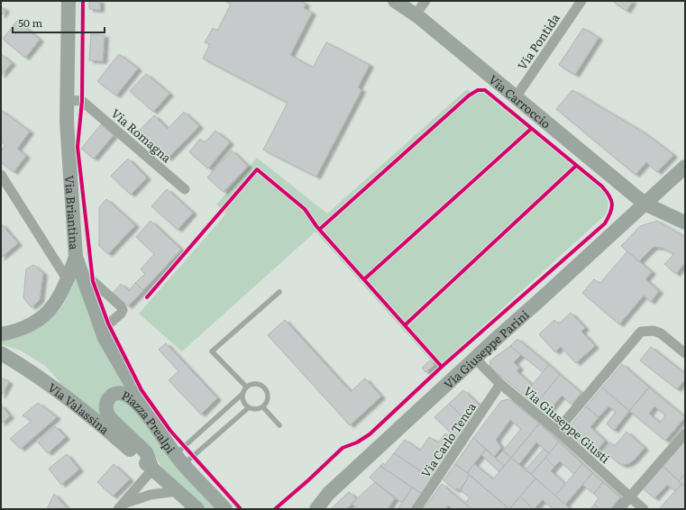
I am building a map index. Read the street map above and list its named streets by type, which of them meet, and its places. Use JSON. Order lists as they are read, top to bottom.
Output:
{
  "streets": {
    "main road": [
      "Via Carroccio",
      "Via Briantina",
      "Via Giuseppe Parini",
      "Via Valassina",
      "Piazza Prealpi"
    ],
    "street": [
      "Via Pontida",
      "Via Romagna",
      "Via Giuseppe Giusti",
      "Via Carlo Tenca"
    ]
  },
  "crossings": [
    ["Via Pontida", "Via Carroccio"],
    ["Via Carroccio", "Via Giuseppe Parini"],
    ["Via Romagna", "Via Briantina"],
    ["Via Briantina", "Piazza Prealpi"],
    ["Via Giuseppe Parini", "Via Giuseppe Giusti"],
    ["Via Valassina", "Piazza Prealpi"],
    ["Via Giuseppe Giusti", "Via Carlo Tenca"]
  ],
  "scale_bar": "50 m"
}
